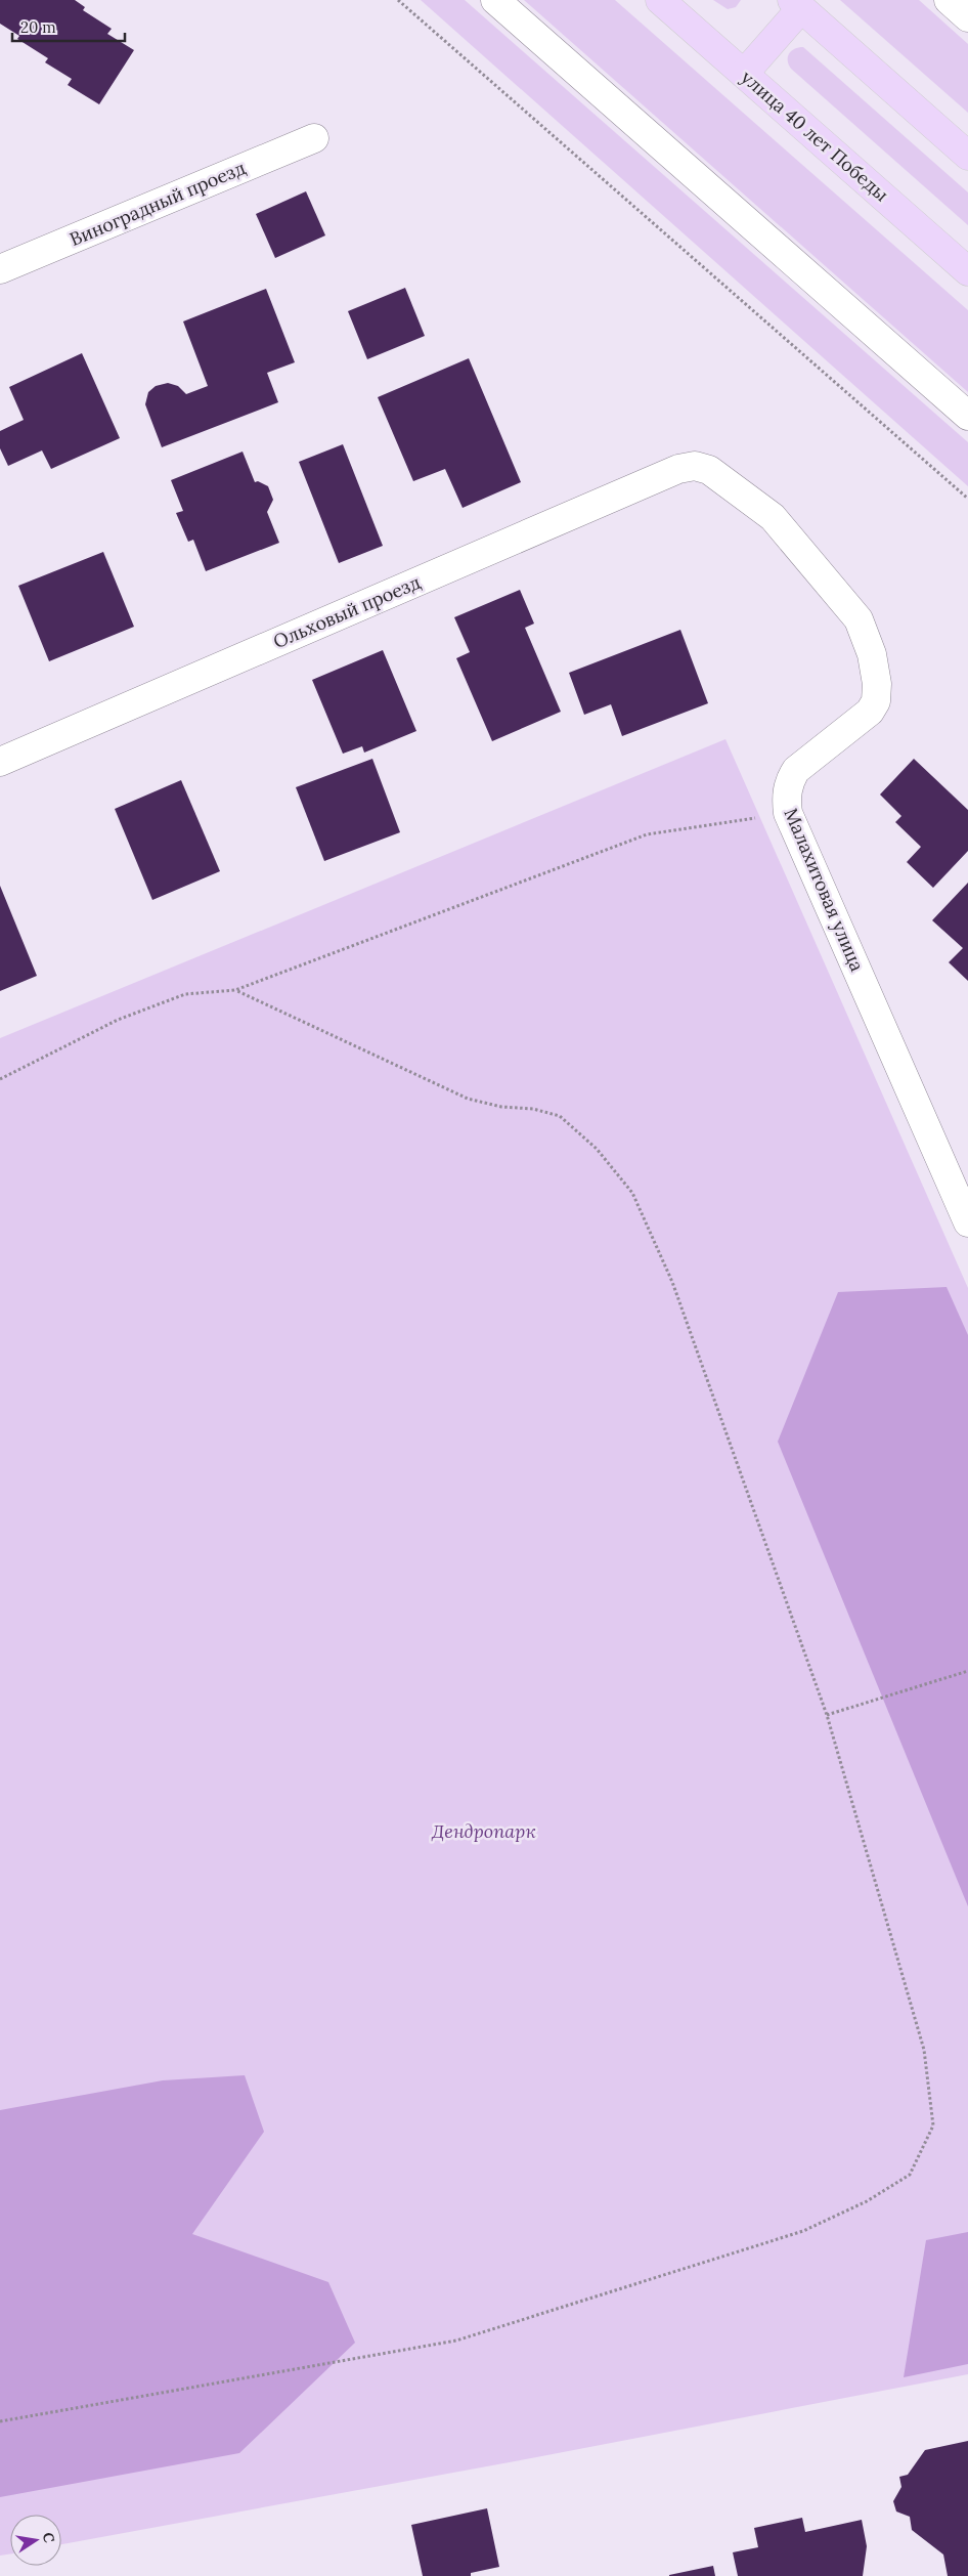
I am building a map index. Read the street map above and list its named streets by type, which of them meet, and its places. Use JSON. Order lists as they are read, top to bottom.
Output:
{
  "streets": {
    "main road": ["улица 40 лет Победы"],
    "street": ["Виноградный проезд", "Ольховый проезд", "Малахитовая улица"]
  },
  "crossings": [
    ["Ольховый проезд", "Малахитовая улица"]
  ],
  "parks": ["Дендропарк"],
  "scale_bar": "20 m",
  "north": "right"
}
